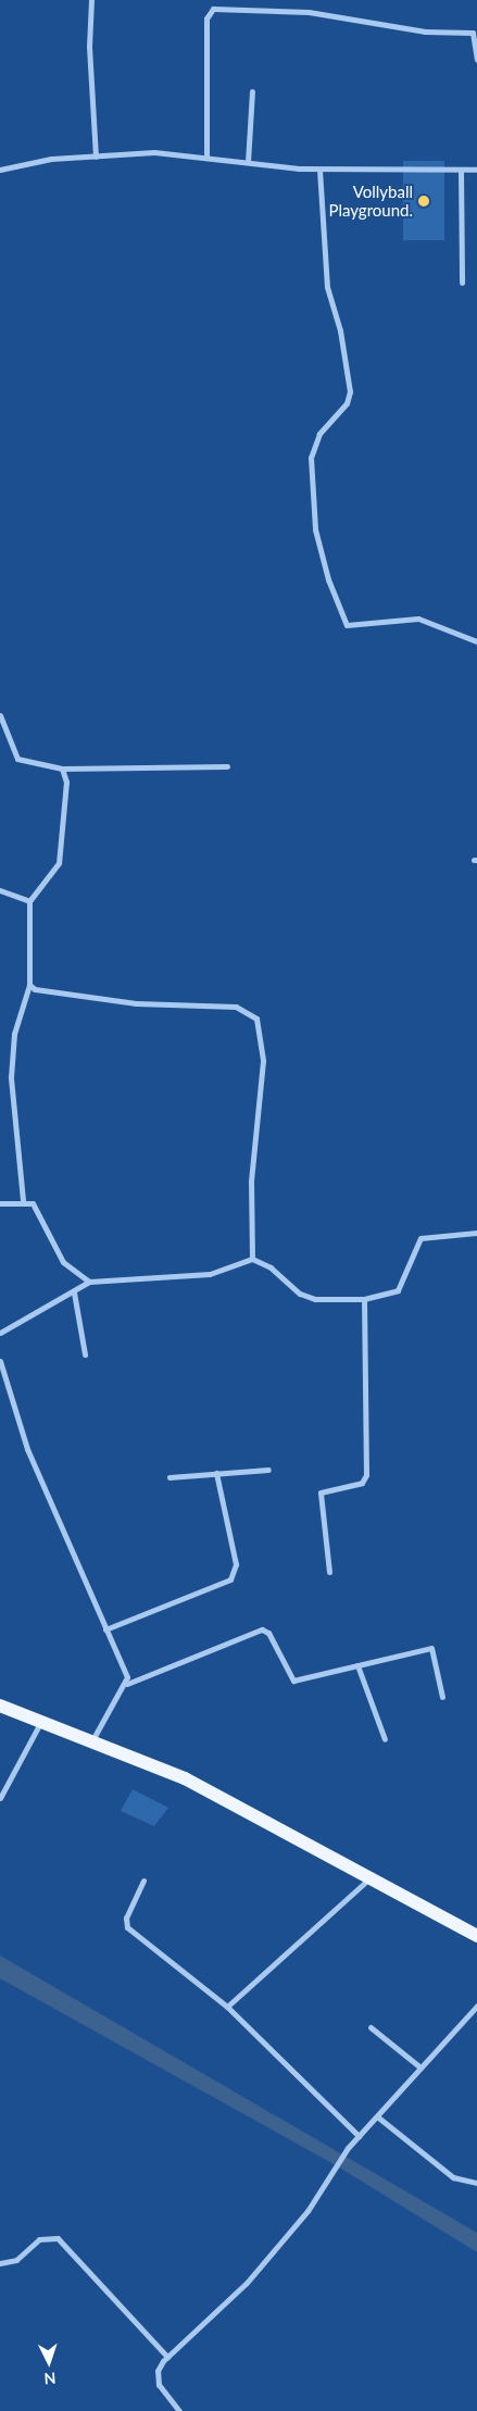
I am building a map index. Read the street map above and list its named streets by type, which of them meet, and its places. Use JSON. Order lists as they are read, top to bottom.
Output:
{
  "places": ["Vollyball Playground."],
  "north": "bottom"
}
